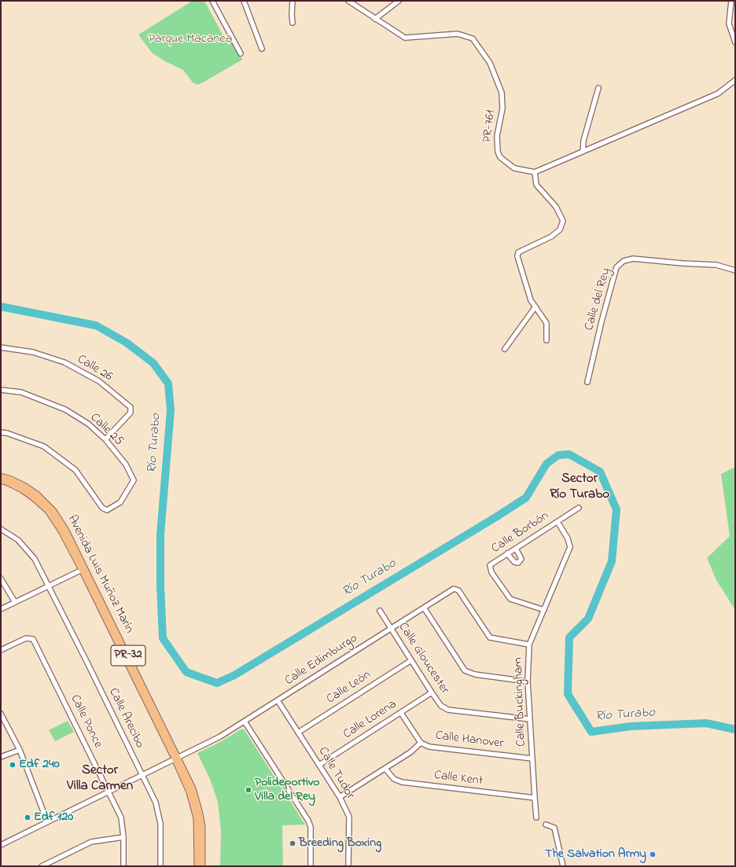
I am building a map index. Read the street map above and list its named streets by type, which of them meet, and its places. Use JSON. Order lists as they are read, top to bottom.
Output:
{
  "streets": {
    "main road": ["Avenida Luis Muñoz Marín", "PR-32"],
    "street": [
      "PR-761",
      "Calle del Rey",
      "Calle 26",
      "Calle 25",
      "Calle Borbón",
      "Calle Gloucester",
      "Calle Edimburgo",
      "Calle León",
      "Calle Buckingham",
      "Calle Arecibo",
      "Calle Lorena",
      "Calle Ponce",
      "Calle Hanover",
      "Calle Tudor",
      "Calle Kent"
    ]
  },
  "crossings": [
    ["Calle 26", "Calle 25"],
    ["Calle Borbón", "Calle Buckingham"],
    ["Avenida Luis Muñoz Marín", "Calle Edimburgo"],
    ["Calle Gloucester", "Calle Edimburgo"],
    ["Calle Gloucester", "Calle León"],
    ["Calle Gloucester", "Calle Buckingham"],
    ["Calle Gloucester", "Calle Lorena"],
    ["Calle Edimburgo", "Calle Buckingham"],
    ["Calle Edimburgo", "Calle Arecibo"],
    ["Calle Edimburgo", "Calle Ponce"],
    ["Calle Edimburgo", "Calle Tudor"],
    ["Calle León", "Calle Tudor"],
    ["Calle Buckingham", "Calle Hanover"],
    ["Calle Buckingham", "Calle Kent"],
    ["Calle Lorena", "Calle Hanover"],
    ["Calle Lorena", "Calle Tudor"]
  ],
  "districts": ["Sector Río Turabo", "Sector Villa Carmen"],
  "water": ["Río Turabo"],
  "parks": ["Parque Macanea"],
  "places": [
    "Edf 240",
    "Polideportivo Villa del Rey",
    "Edf 120",
    "Breeding Boxing",
    "The Salvation Army"
  ]
}
